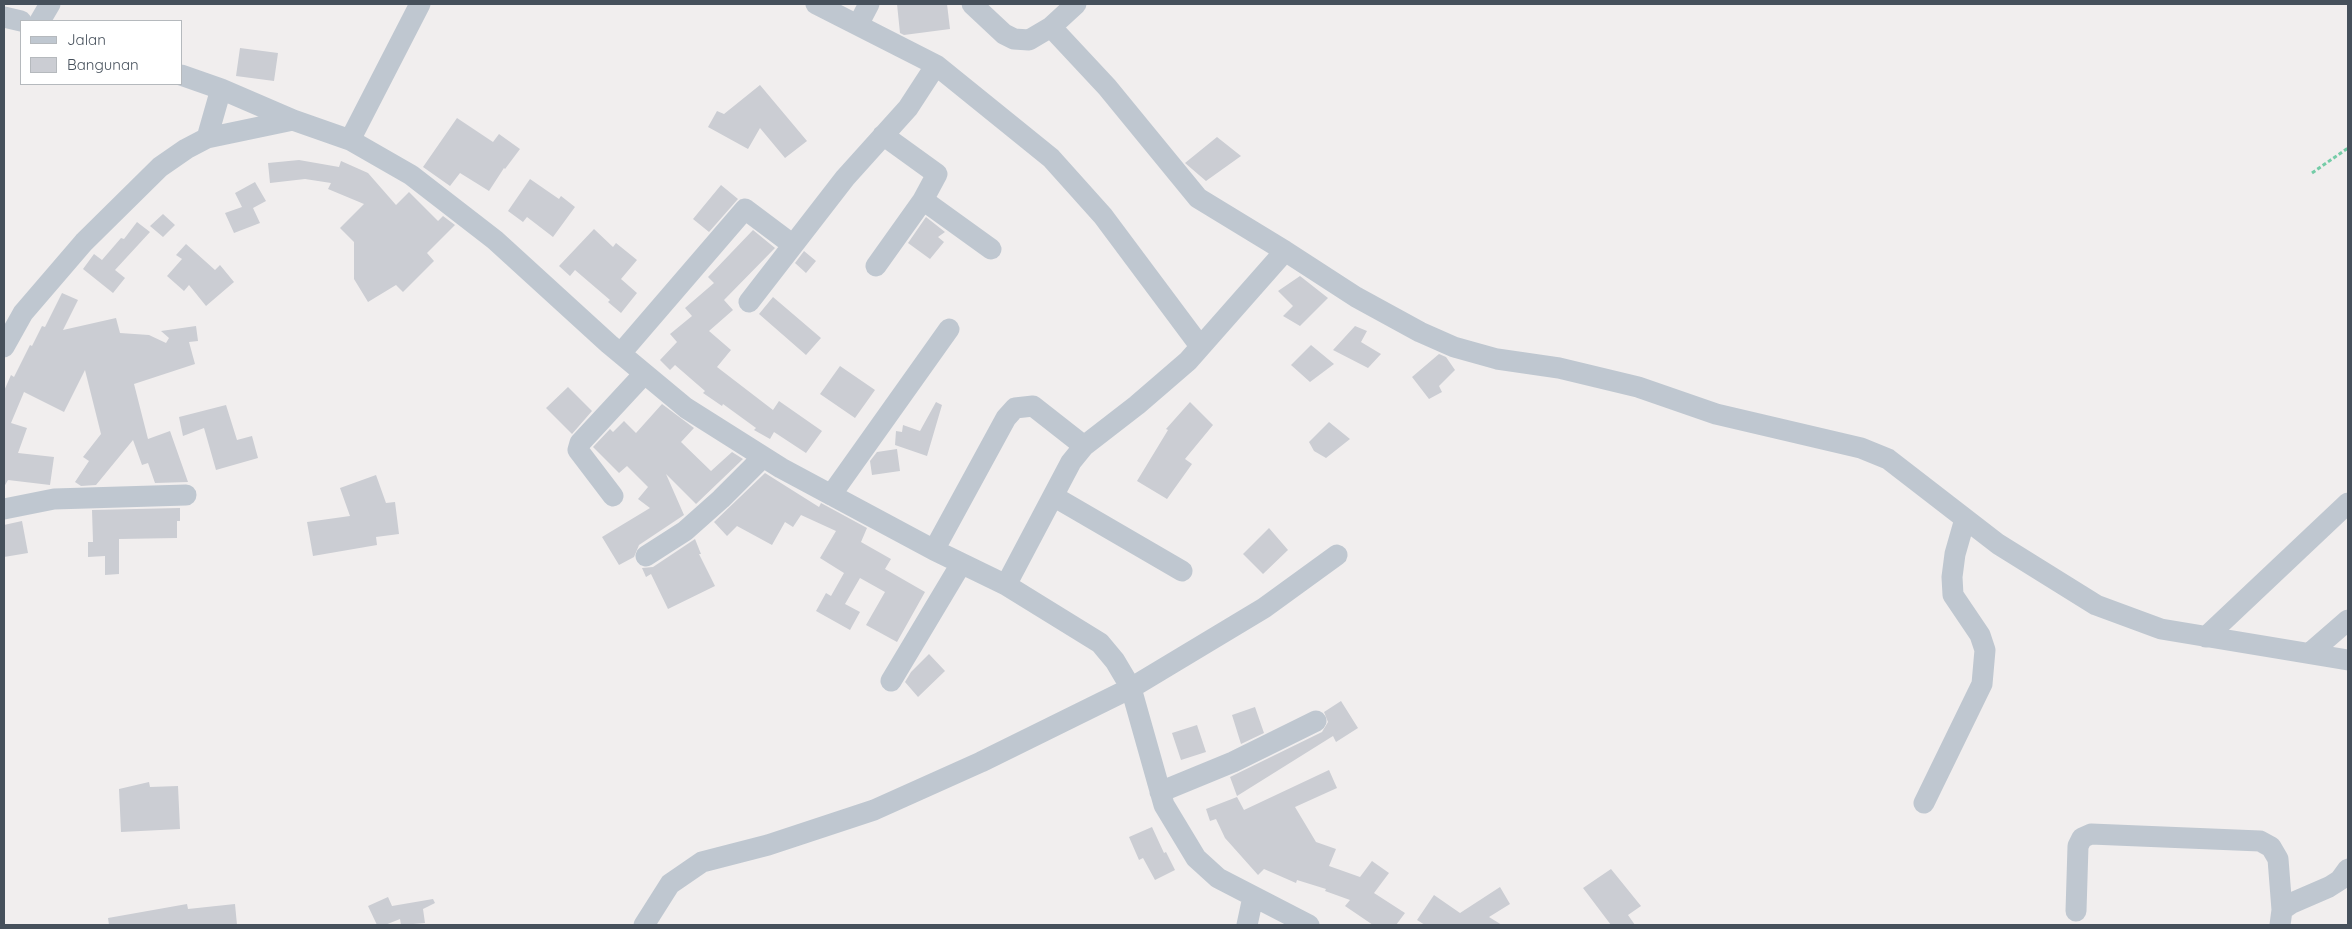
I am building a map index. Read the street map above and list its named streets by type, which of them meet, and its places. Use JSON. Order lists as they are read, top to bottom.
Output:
{
  "legend": ["Jalan", "Bangunan"]
}
